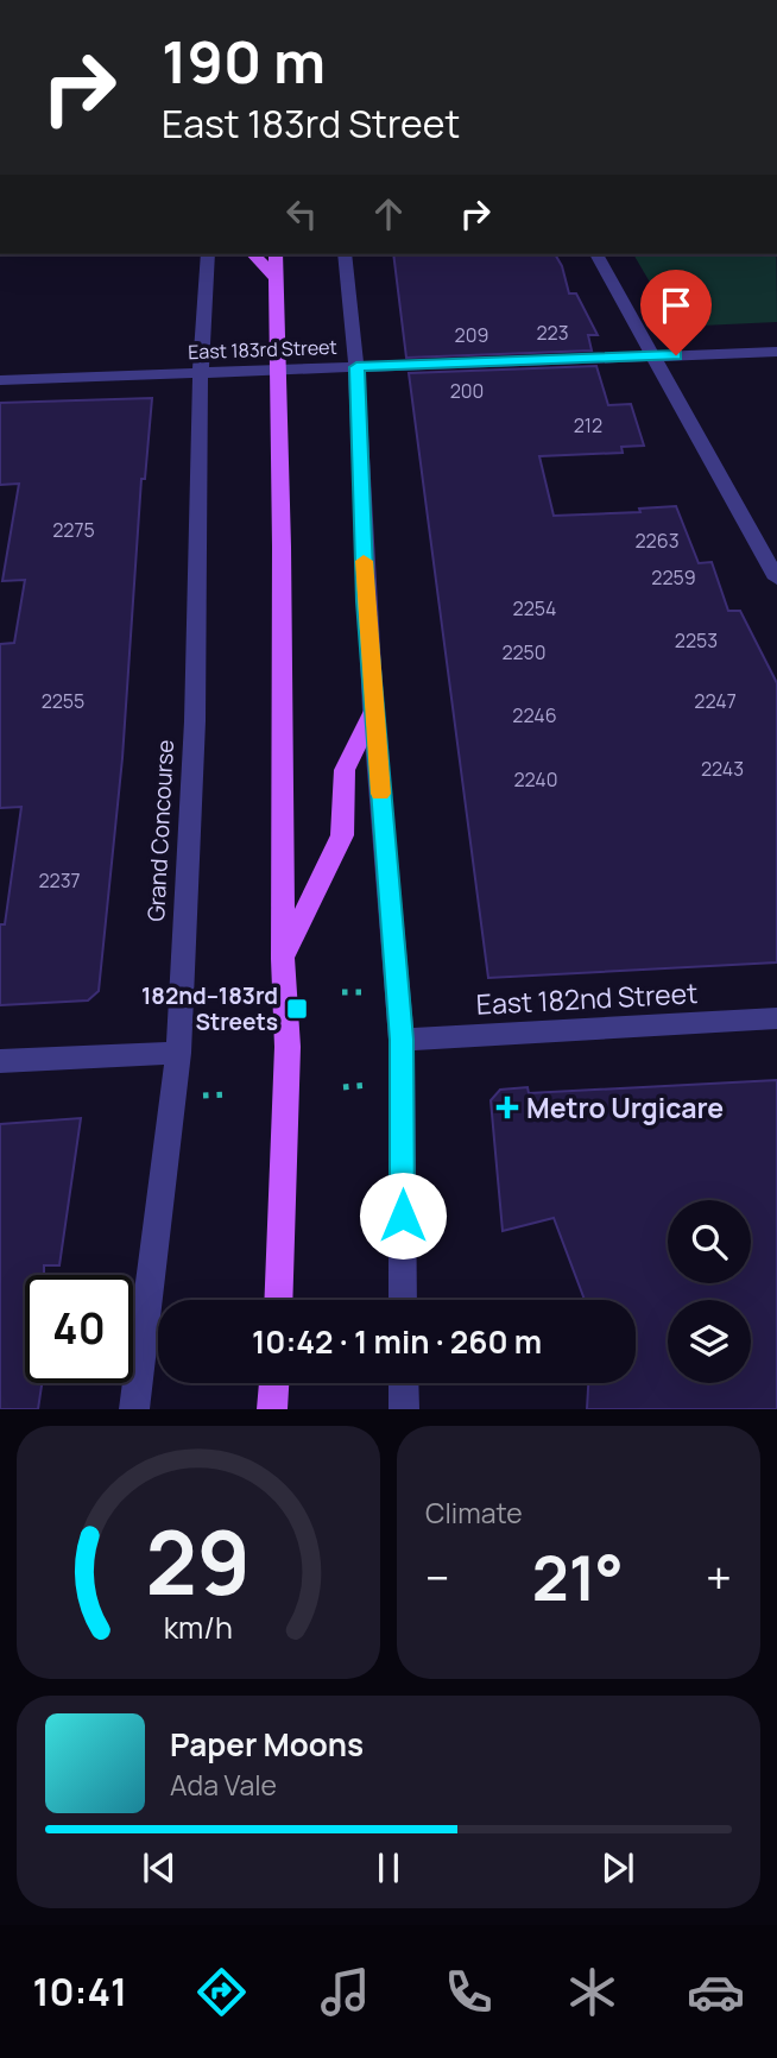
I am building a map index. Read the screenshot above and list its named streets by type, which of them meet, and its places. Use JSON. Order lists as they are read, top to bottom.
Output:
{
  "streets": {
    "street": ["East 183rd Street", "Grand Concourse", "East 182nd Street"]
  },
  "crossings": [
    ["East 183rd Street", "Grand Concourse"]
  ],
  "places": {
    "transit": ["182nd–183rd Streets"],
    "health": ["Metro Urgicare"]
  },
  "house_numbers": [
    "223",
    "209",
    "200",
    "212",
    "2275",
    "2263",
    "2259",
    "2254",
    "2253",
    "2250",
    "2255",
    "2247",
    "2246",
    "2243",
    "2240",
    "2237"
  ],
  "page": {
    "turn": ["190 m", "East 183rd Street"],
    "limit": "40",
    "trip": "10:42 · 1 min · 260 m",
    "tile": "Climate",
    "heat": ["−", "21°", "+"],
    "song": ["Paper Moons", "Ada Vale"],
    "tabs": "10:41",
    "gauge": ["29", "km/h"]
  }
}
